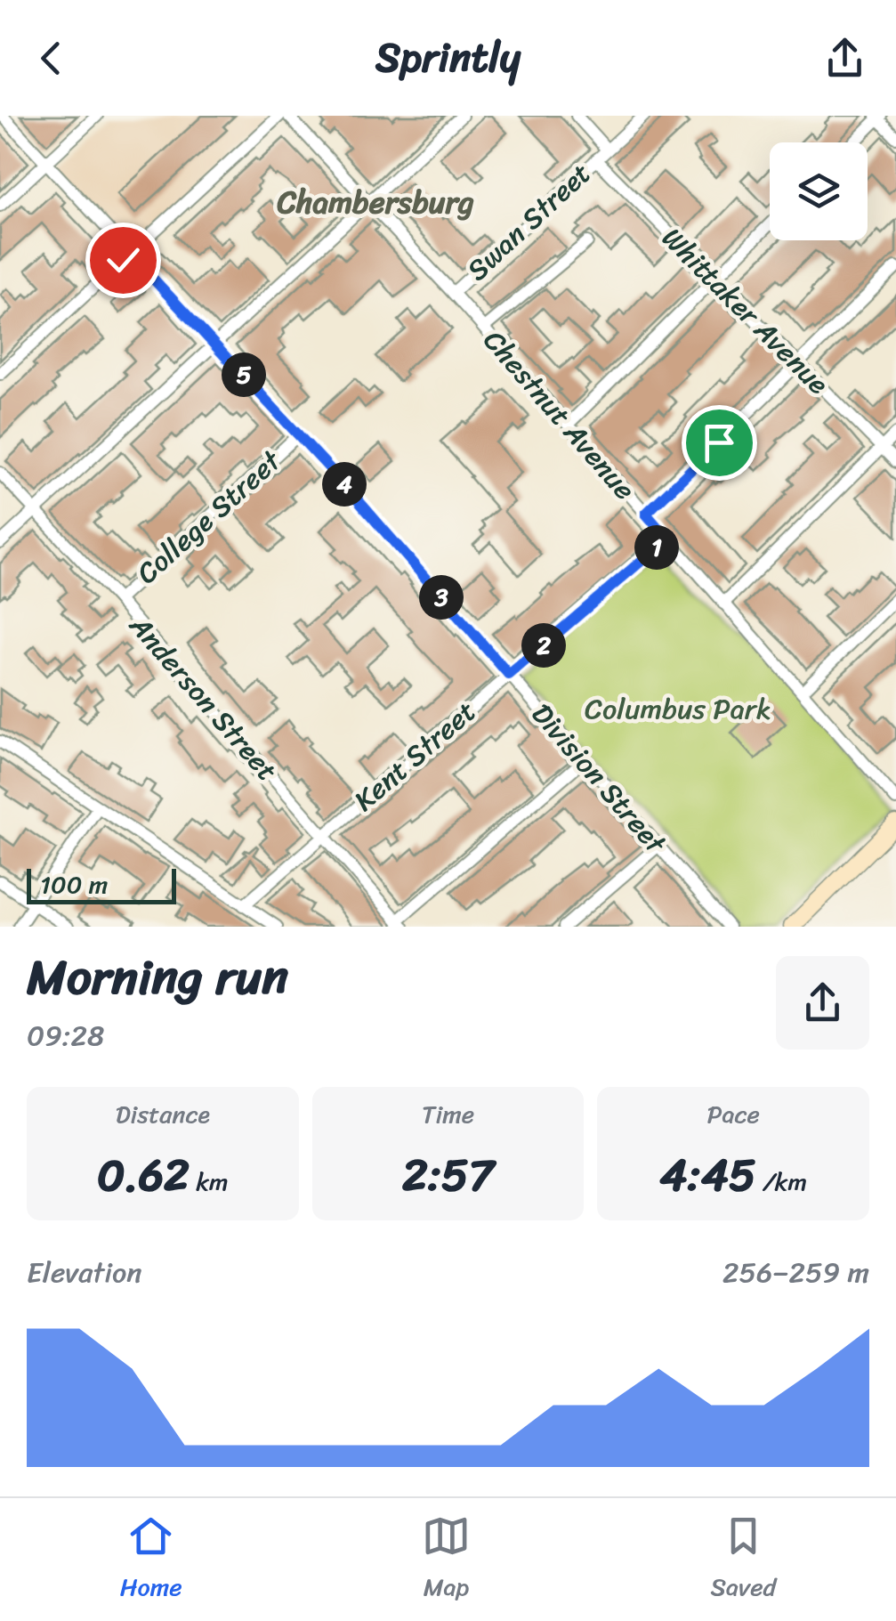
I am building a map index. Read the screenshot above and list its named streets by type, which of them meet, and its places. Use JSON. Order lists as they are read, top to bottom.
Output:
{
  "streets": {
    "street": [
      "Swan Street",
      "Whittaker Avenue",
      "Chestnut Avenue",
      "College Street",
      "Anderson Street",
      "Kent Street",
      "Division Street"
    ]
  },
  "crossings": [
    ["Swan Street", "Whittaker Avenue"],
    ["Swan Street", "Chestnut Avenue"],
    ["Chestnut Avenue", "Kent Street"],
    ["College Street", "Anderson Street"],
    ["College Street", "Division Street"],
    ["Anderson Street", "Kent Street"],
    ["Kent Street", "Division Street"]
  ],
  "districts": ["Chambersburg"],
  "parks": ["Columbus Park"],
  "scale_bar": "100 m",
  "page": {
    "header": "Sprintly",
    "pins": [
      "5",
      "4",
      "1",
      "3",
      "2"
    ],
    "scale": "100 m",
    "heading": ["Morning run", "09:28"],
    "stats": [
      ["Distance", "0.62 km"],
      ["Time", "2:57"],
      ["Pace", "4:45 /km"]
    ],
    "chart": ["Elevation", "256–259 m"],
    "tabs": ["Home", "Map", "Saved"]
  }
}
